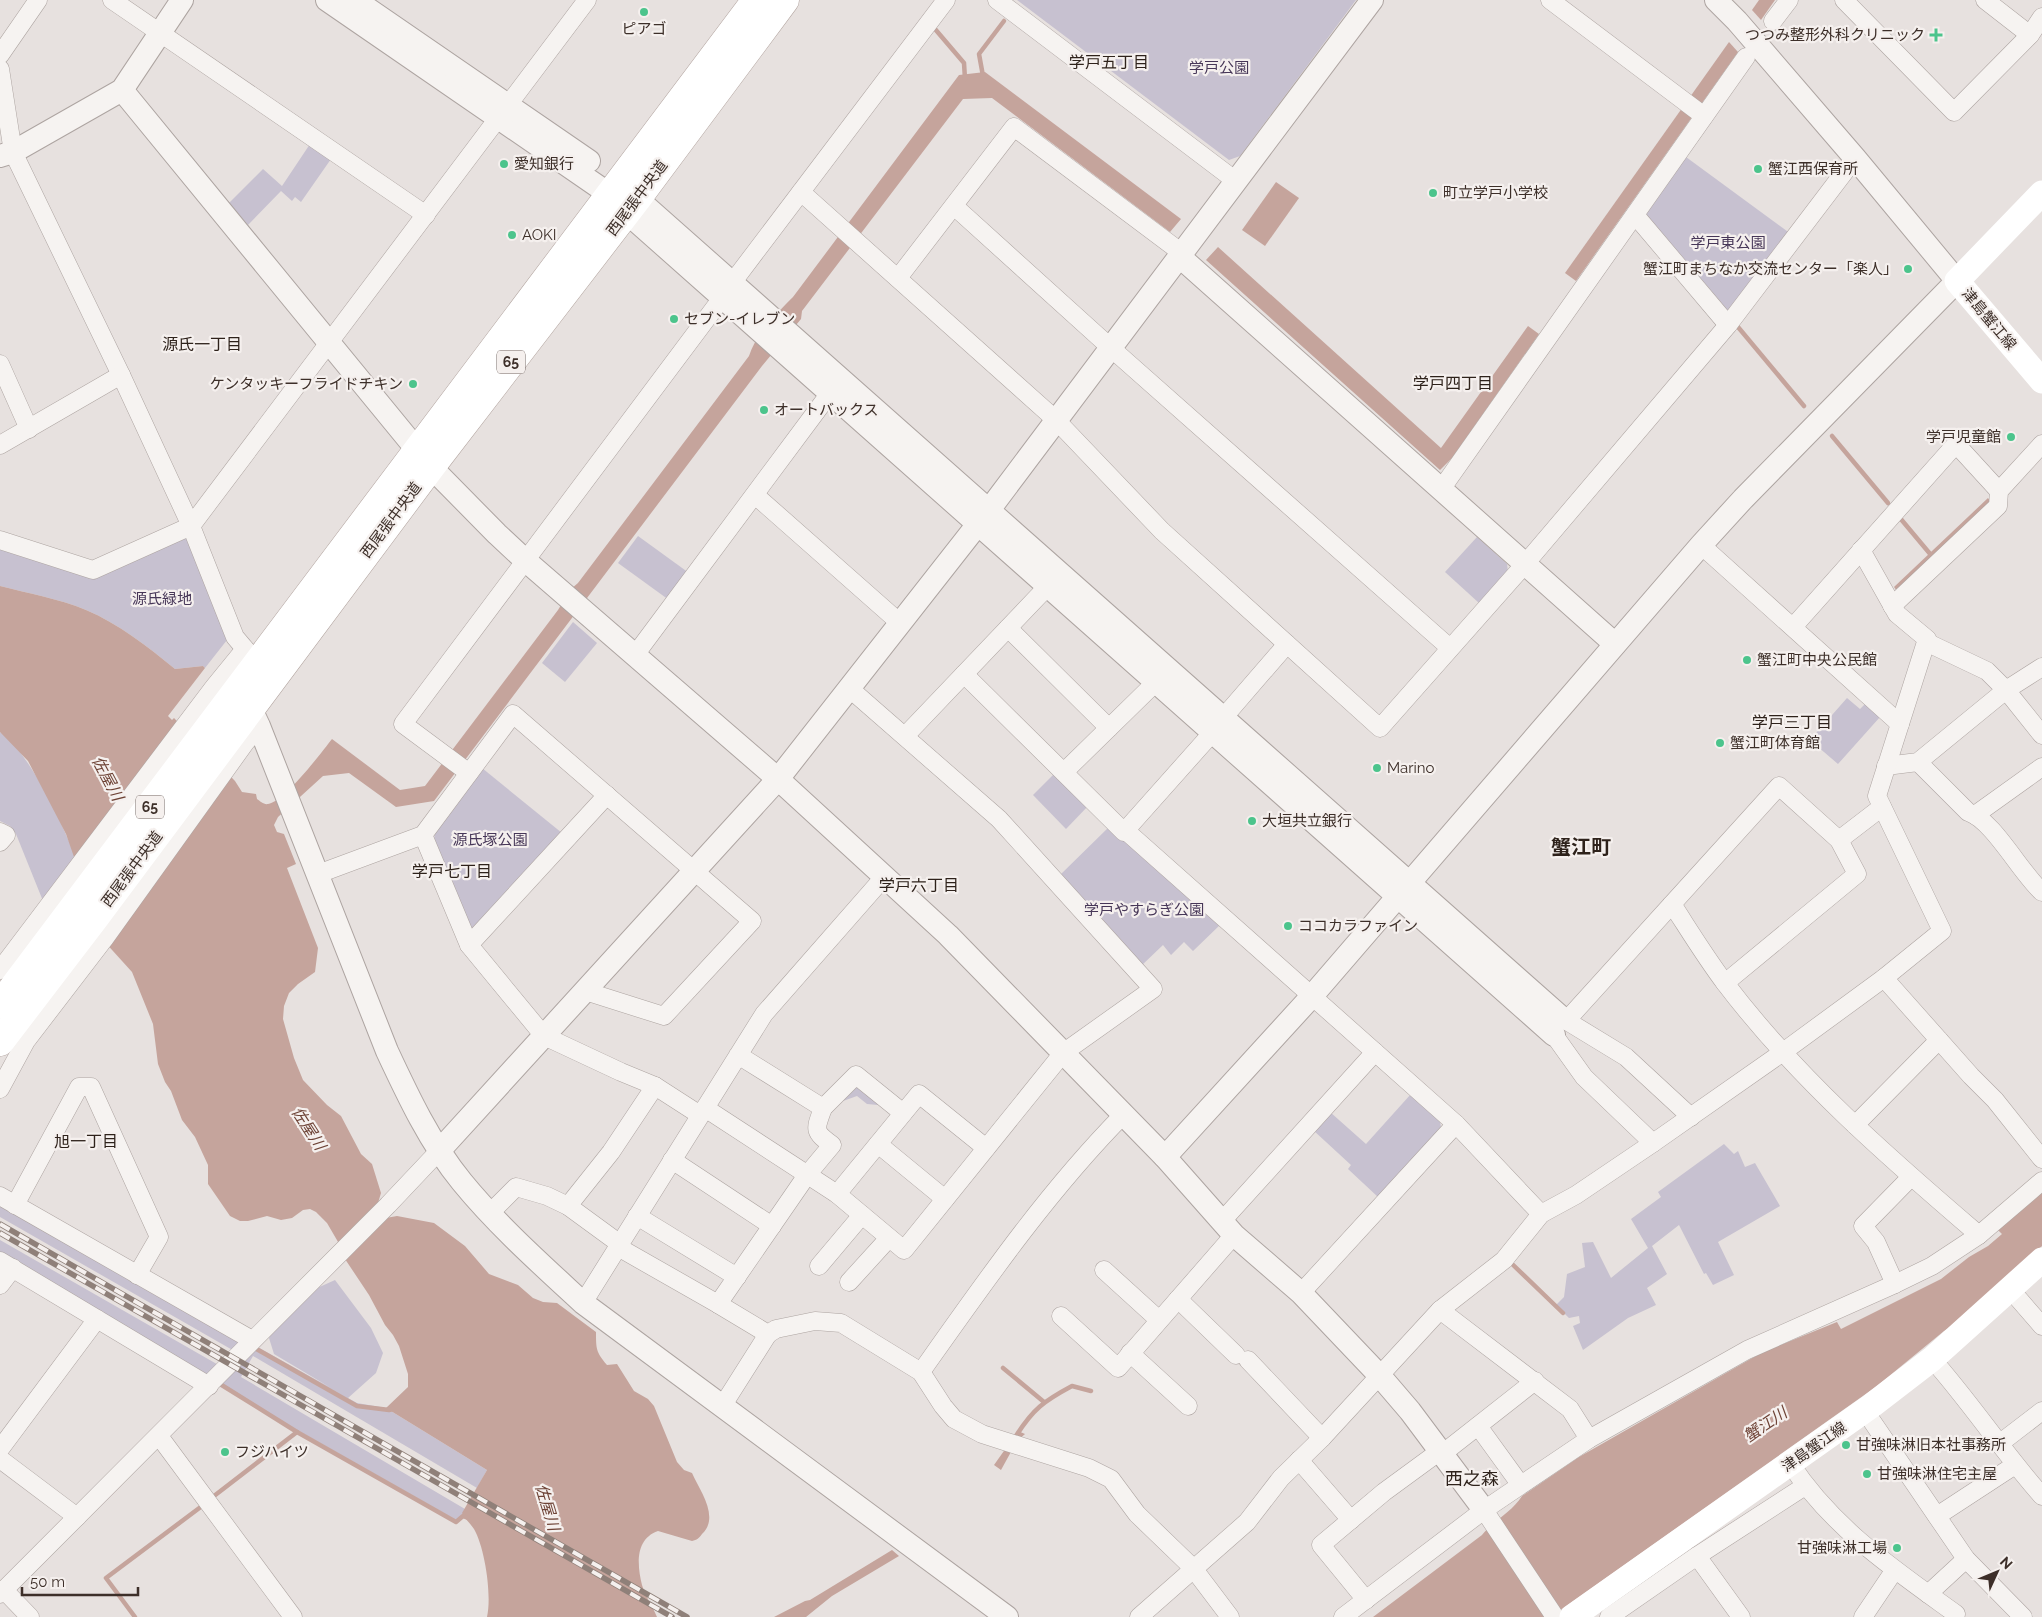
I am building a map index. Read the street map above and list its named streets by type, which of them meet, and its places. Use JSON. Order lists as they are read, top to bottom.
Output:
{
  "streets": {
    "main road": ["西尾張中央道", "津島蟹江線", "65"]
  },
  "districts": [
    "学戸五丁目",
    "源氏一丁目",
    "学戸四丁目",
    "学戸三丁目",
    "蟹江町",
    "学戸七丁目",
    "学戸六丁目",
    "旭一丁目",
    "西之森"
  ],
  "water": ["佐屋川", "蟹江川"],
  "parks": [
    "学戸公園",
    "学戸東公園",
    "源氏緑地",
    "源氏塚公園",
    "学戸やすらぎ公園"
  ],
  "places": {
    "other": [
      "ピアゴ",
      "愛知銀行",
      "蟹江西保育所",
      "町立学戸小学校",
      "AOKI",
      "蟹江町まちなか交流センター「楽人」",
      "セブン-イレブン",
      "ケンタッキーフライドチキン",
      "オートバックス",
      "学戸児童館",
      "蟹江町中央公民館",
      "蟹江町体育館",
      "Marino",
      "大垣共立銀行",
      "ココカラファイン",
      "甘強味淋旧本社事務所",
      "フジハイツ",
      "甘強味淋住宅主屋",
      "甘強味淋工場"
    ],
    "health": ["つつみ整形外科クリニック"]
  },
  "scale_bar": "50 m",
  "north": "top right"
}
